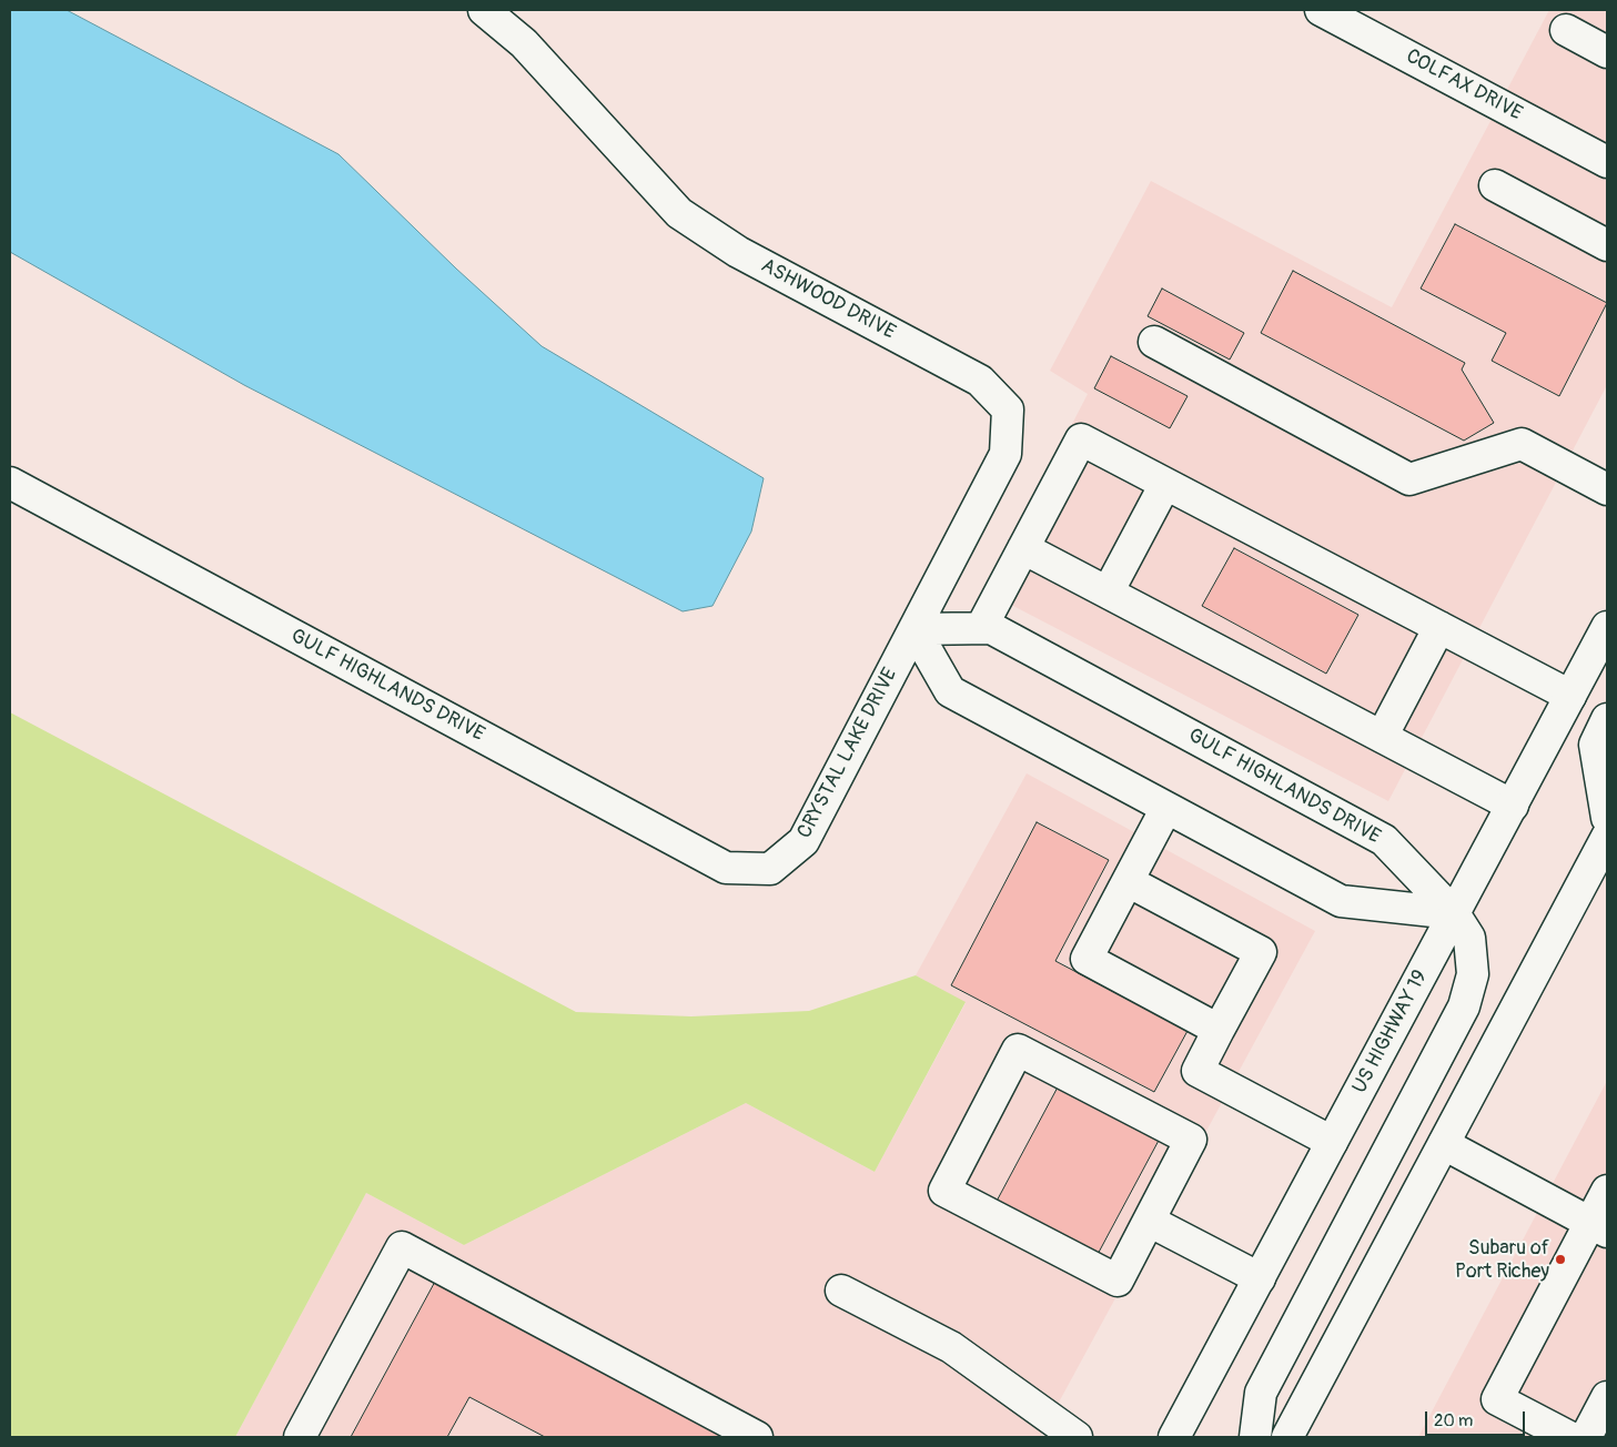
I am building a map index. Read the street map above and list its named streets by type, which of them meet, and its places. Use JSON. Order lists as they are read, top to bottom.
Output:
{
  "streets": {
    "main road": [
      "COLFAX DRIVE",
      "ASHWOOD DRIVE",
      "GULF HIGHLANDS DRIVE",
      "CRYSTAL LAKE DRIVE",
      "US HIGHWAY 19"
    ]
  },
  "crossings": [
    ["ASHWOOD DRIVE", "GULF HIGHLANDS DRIVE"],
    ["ASHWOOD DRIVE", "CRYSTAL LAKE DRIVE"],
    ["GULF HIGHLANDS DRIVE", "CRYSTAL LAKE DRIVE"],
    ["GULF HIGHLANDS DRIVE", "US HIGHWAY 19"]
  ],
  "places": ["Subaru of Port Richey"],
  "scale_bar": "20 m"
}
